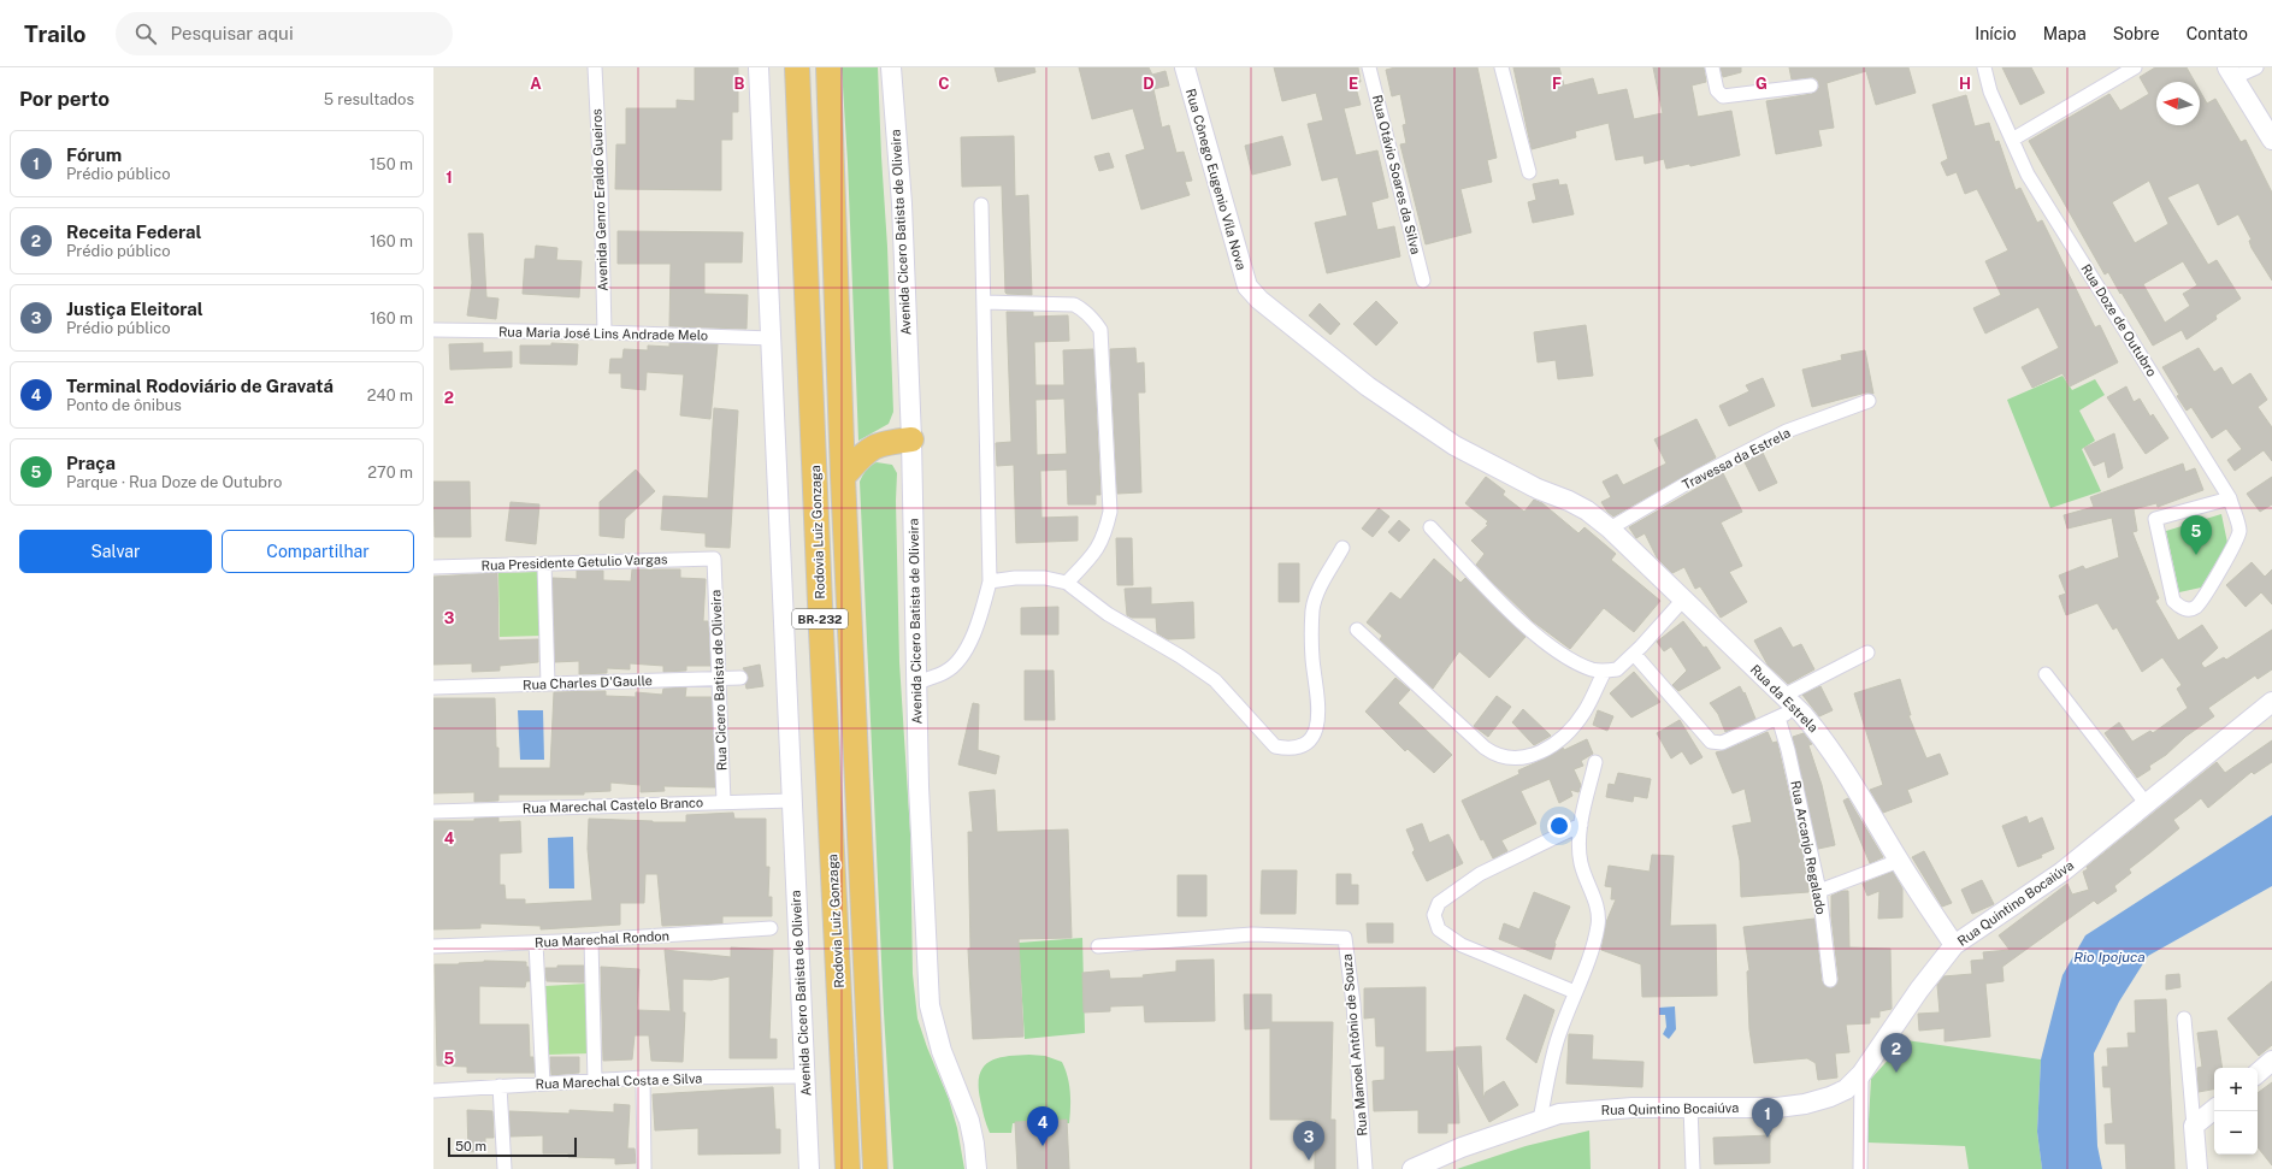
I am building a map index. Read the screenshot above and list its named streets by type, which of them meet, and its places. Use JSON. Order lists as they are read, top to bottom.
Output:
{
  "streets": {
    "highway": ["Rodovia Luiz Gonzaga", "BR-232"],
    "main road": [
      "Rua Cônego Eugenio Vila Nova",
      "Avenida Cicero Batista de Oliveira",
      "Rua da Estrela",
      "Rua Quintino Bocaiúva"
    ],
    "street": [
      "Rua Otávio Soares da Silva",
      "Avenida Genro Eraldo Gueiros",
      "Rua Doze de Outubro",
      "Rua Maria José Lins Andrade Melo",
      "Travessa da Estrela",
      "Rua Presidente Getulio Vargas",
      "Rua Cicero Batista de Oliveira",
      "Rua Charles D'Gaulle",
      "Rua Marechal Castelo Branco",
      "Rua Arcanjo Regalado",
      "Rua Marechal Rondon",
      "Rua Manoel Antônio de Souza",
      "Rua Marechal Costa e Silva"
    ]
  },
  "crossings": [
    ["Rua Cônego Eugenio Vila Nova", "Travessa da Estrela"],
    ["Rua Cônego Eugenio Vila Nova", "Rua da Estrela"],
    ["Avenida Genro Eraldo Gueiros", "Rua Maria José Lins Andrade Melo"],
    ["Avenida Cicero Batista de Oliveira", "Rua Maria José Lins Andrade Melo"],
    ["Avenida Cicero Batista de Oliveira", "Rua Marechal Castelo Branco"],
    ["Avenida Cicero Batista de Oliveira", "Rua Marechal Costa e Silva"],
    ["Travessa da Estrela", "Rua da Estrela"],
    ["Rua Presidente Getulio Vargas", "Rua Cicero Batista de Oliveira"],
    ["Rua Cicero Batista de Oliveira", "Rua Charles D'Gaulle"],
    ["Rua Cicero Batista de Oliveira", "Rua Marechal Castelo Branco"],
    ["Rua da Estrela", "Rua Quintino Bocaiúva"]
  ],
  "water": ["Rio Ipojuca"],
  "scale_bar": "50 m",
  "north": "left",
  "page": {
    "header": "Trailo",
    "search": "Pesquisar aqui",
    "nav": [
      "Início",
      "Mapa",
      "Sobre",
      "Contato"
    ],
    "heading": ["Por perto", "5 resultados"],
    "list": [
      {
        "mark": "1",
        "name": "Fórum",
        "note": "Prédio público",
        "value": "150 m"
      },
      {
        "mark": "2",
        "name": "Receita Federal",
        "note": "Prédio público",
        "value": "160 m"
      },
      {
        "mark": "3",
        "name": "Justiça Eleitoral",
        "note": "Prédio público",
        "value": "160 m"
      },
      {
        "mark": "4",
        "name": "Terminal Rodoviário de Gravatá",
        "note": "Ponto de ônibus",
        "value": "240 m"
      },
      {
        "mark": "5",
        "name": "Praça",
        "note": "Parque · Rua Doze de Outubro",
        "value": "270 m"
      }
    ],
    "buttons": ["Salvar", "Compartilhar"],
    "pins": [
      "5",
      "2",
      "1",
      "4",
      "3"
    ],
    "map_buttons": ["+", "−"],
    "scale": "50 m"
  },
  "grid": {
    "columns": [
      "A",
      "B",
      "C",
      "D",
      "E",
      "F",
      "G",
      "H"
    ],
    "rows": [
      "1",
      "2",
      "3",
      "4",
      "5"
    ]
  }
}
